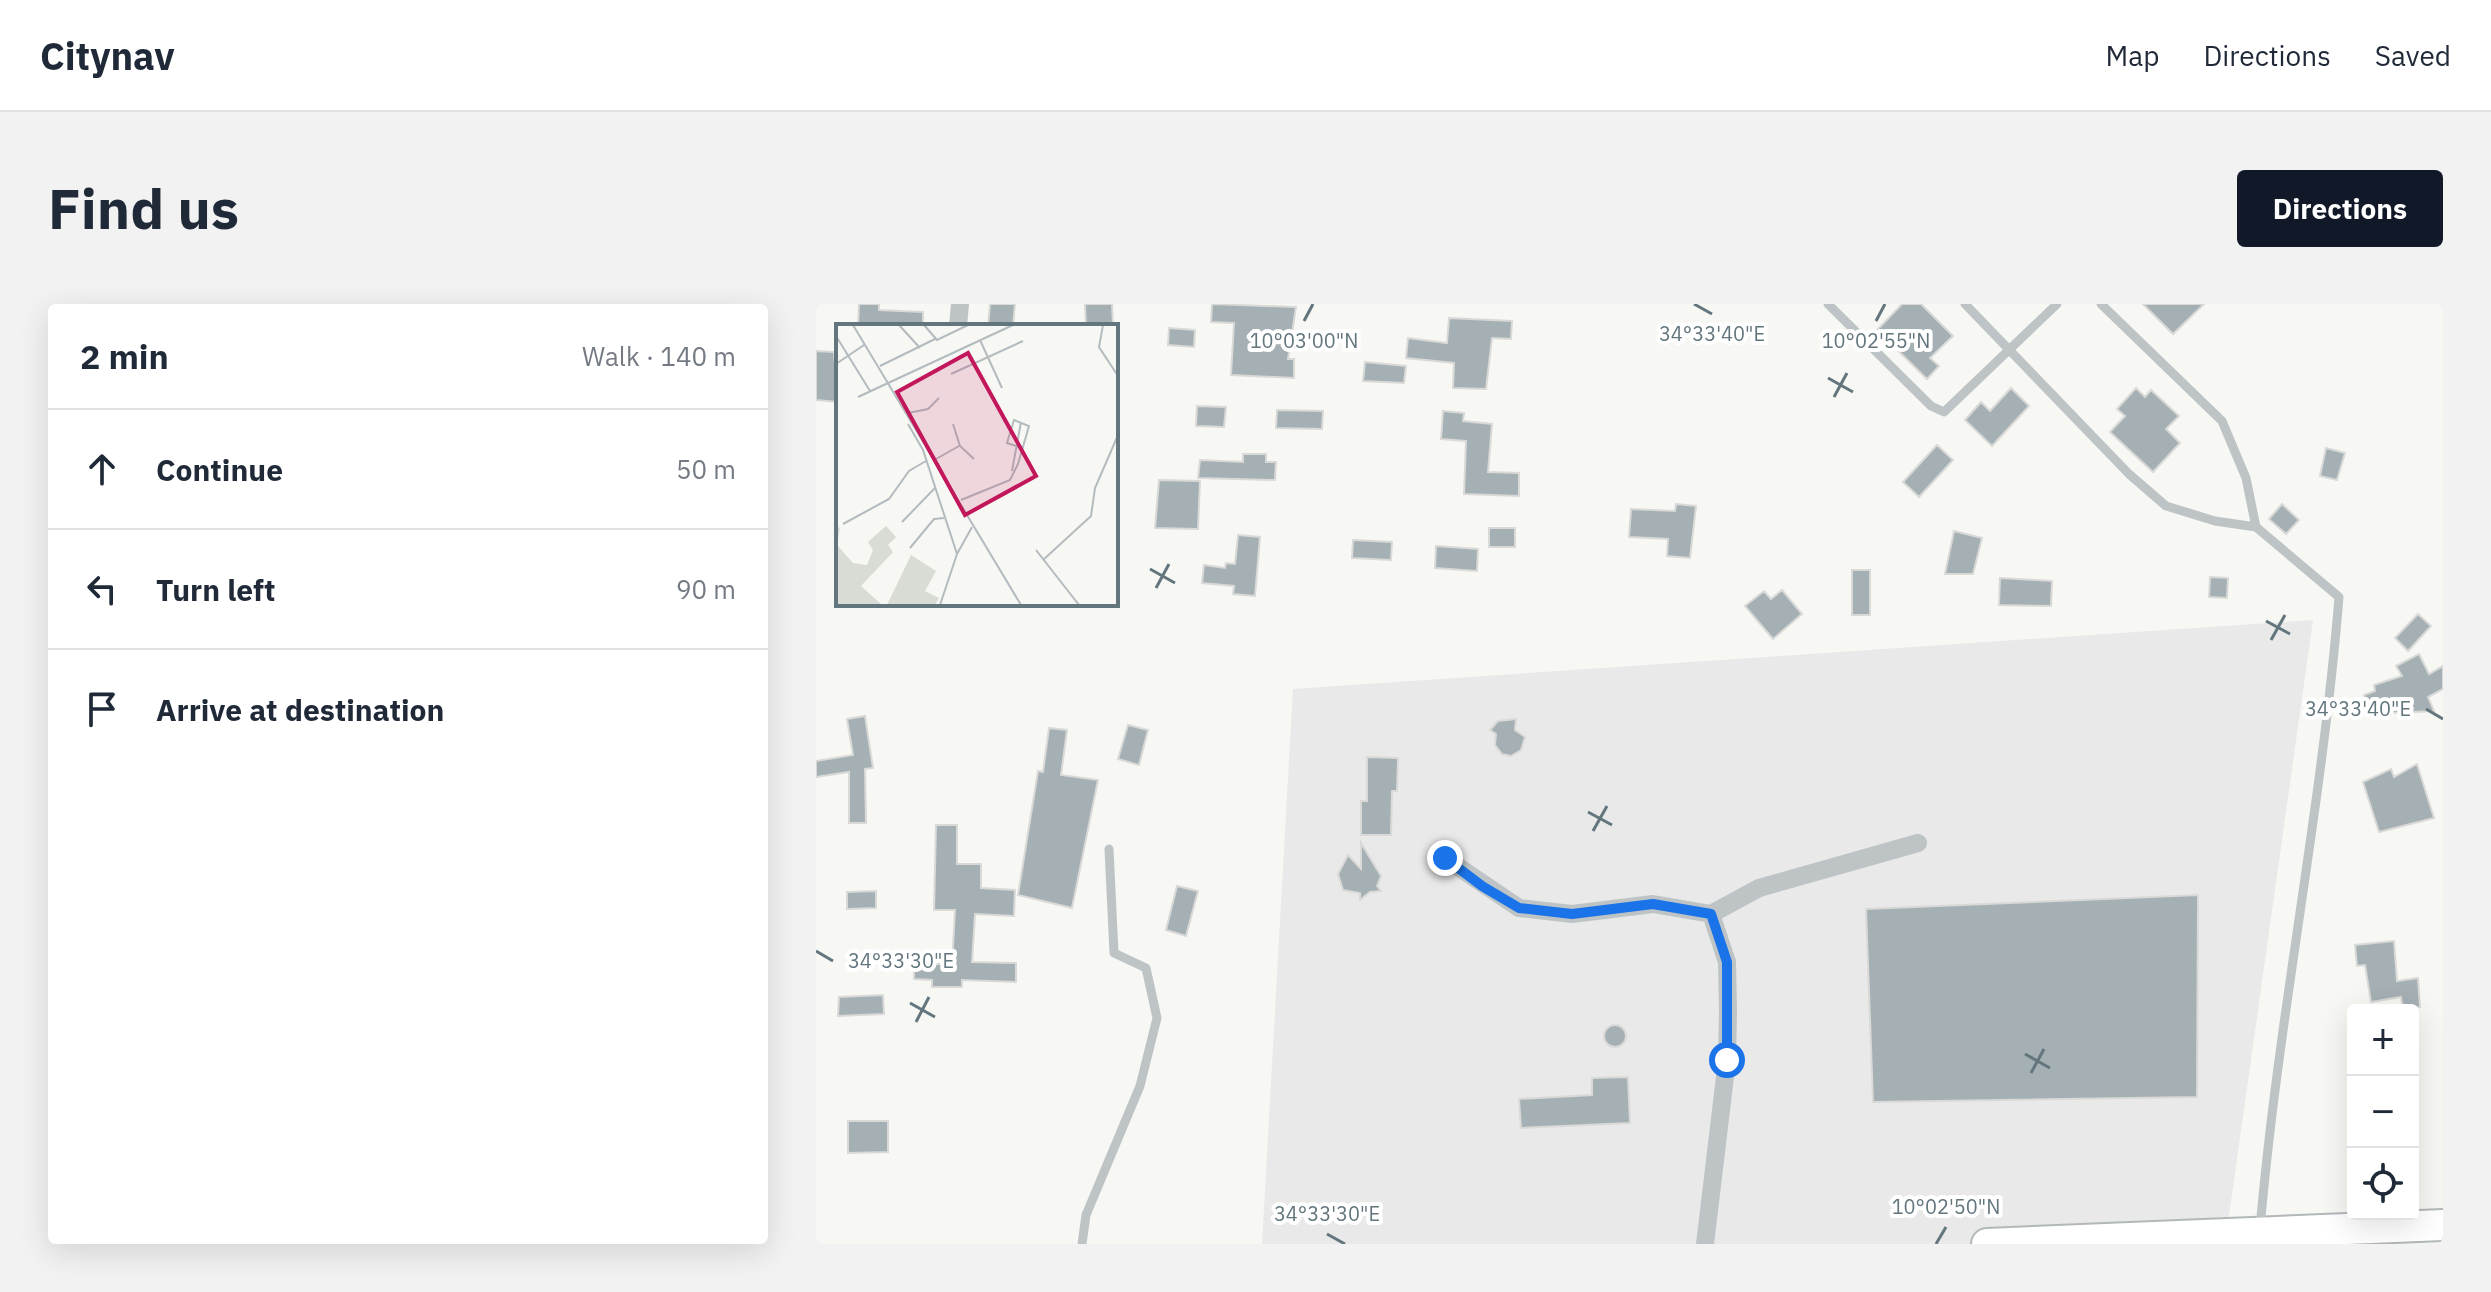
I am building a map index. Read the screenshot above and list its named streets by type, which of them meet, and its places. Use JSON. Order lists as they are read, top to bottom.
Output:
{
  "page": {
    "header": "Citynav",
    "nav": ["Map", "Directions", "Saved"],
    "buttons": "Directions",
    "title": "Find us",
    "heading": ["2 min", "Walk · 140 m"],
    "list": [
      ["Continue", "50 m"],
      ["Turn left", "90 m"],
      "Arrive at destination"
    ],
    "map_buttons": ["+", "−"]
  },
  "coordinates": [
    "34°33'40\"E",
    "10°02'55\"N",
    "10°03'00\"N",
    "34°33'30\"E",
    "10°02'50\"N"
  ]
}
